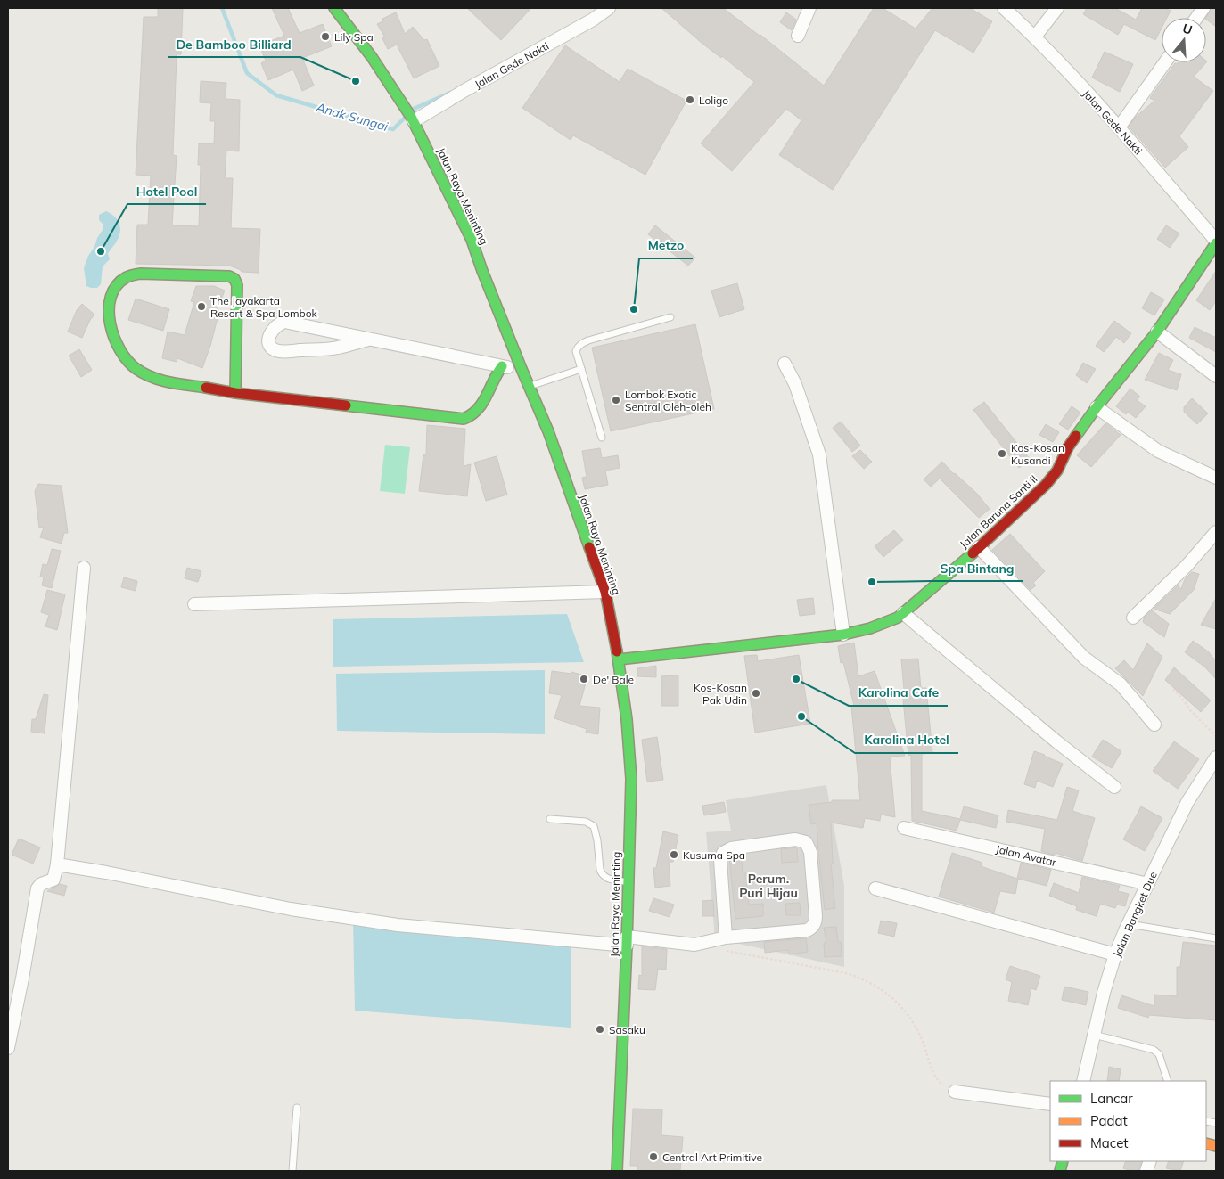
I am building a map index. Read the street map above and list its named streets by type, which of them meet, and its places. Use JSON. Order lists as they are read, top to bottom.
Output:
{
  "streets": {
    "main road": ["Jalan Raya Meninting", "Jalan Baruna Santi II"],
    "street": ["Jalan Gede Nakti", "Jalan Avatar", "Jalan Bangket Due"]
  },
  "crossings": [
    ["Jalan Gede Nakti", "Jalan Raya Meninting"],
    ["Jalan Gede Nakti", "Jalan Baruna Santi II"],
    ["Jalan Raya Meninting", "Jalan Baruna Santi II"],
    ["Jalan Avatar", "Jalan Bangket Due"]
  ],
  "districts": ["Perum. Puri Hijau"],
  "water": ["Anak Sungai"],
  "places": [
    "Lily Spa",
    "De Bamboo Billiard",
    "Loligo",
    "Hotel Pool",
    "The Jayakarta Resort & Spa Lombok",
    "Metzo",
    "Lombok Exotic Sentral Oleh-oleh",
    "Kos-Kosan Kusandi",
    "Spa Bintang",
    "De' Bale",
    "Karolina Cafe",
    "Kos-Kosan Pak Udin",
    "Karolina Hotel",
    "Kusuma Spa",
    "Sasaku",
    "Central Art Primitive"
  ],
  "legend": ["Lancar", "Padat", "Macet"],
  "north": "top"
}
